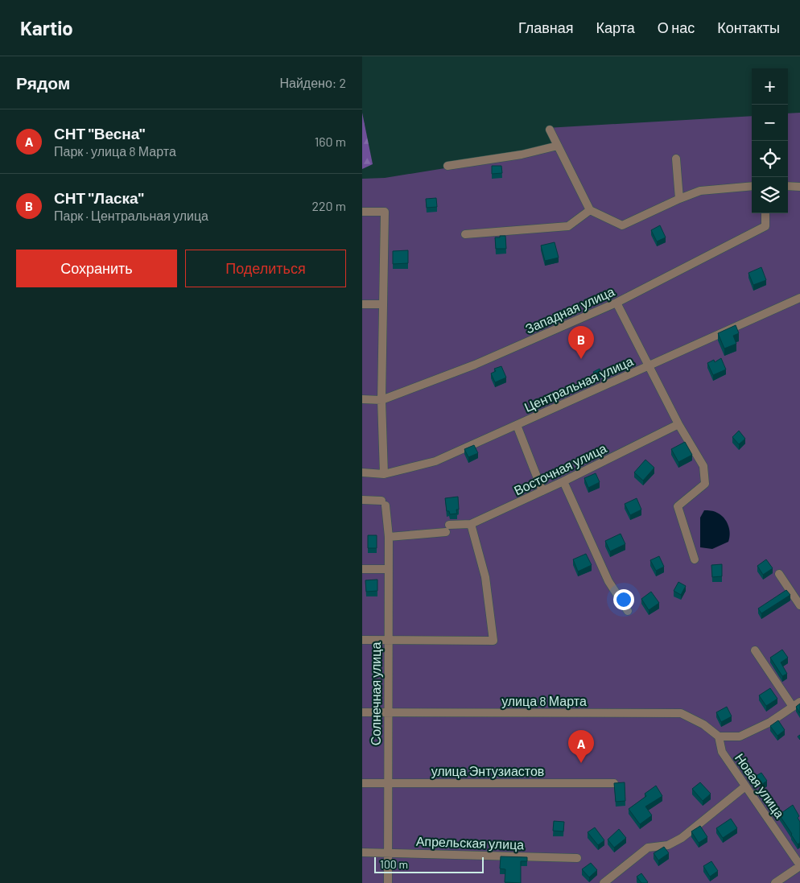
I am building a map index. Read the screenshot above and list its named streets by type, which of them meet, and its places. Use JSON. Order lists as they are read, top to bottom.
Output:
{
  "streets": {
    "street": [
      "Западная улица",
      "Центральная улица",
      "Восточная улица",
      "Солнечная улица",
      "улица 8 Марта",
      "улица Энтузиастов",
      "Новая улица",
      "Апрельская улица"
    ]
  },
  "crossings": [
    ["Восточная улица", "Солнечная улица"],
    ["Солнечная улица", "улица 8 Марта"],
    ["Солнечная улица", "улица Энтузиастов"],
    ["Солнечная улица", "Апрельская улица"],
    ["улица 8 Марта", "Новая улица"]
  ],
  "scale_bar": "100 m",
  "page": {
    "header": "Kartio",
    "nav": [
      "Главная",
      "Карта",
      "О нас",
      "Контакты"
    ],
    "heading": ["Рядом", "Найдено: 2"],
    "map_buttons": ["+", "−"],
    "list": [
      {
        "mark": "A",
        "name": "СНТ \"Весна\"",
        "note": "Парк · улица 8 Марта",
        "value": "160 m"
      },
      {
        "mark": "B",
        "name": "СНТ \"Ласка\"",
        "note": "Парк · Центральная улица",
        "value": "220 m"
      }
    ],
    "buttons": ["Сохранить", "Поделиться"],
    "pins": ["B", "A"],
    "scale": "100 m"
  }
}
